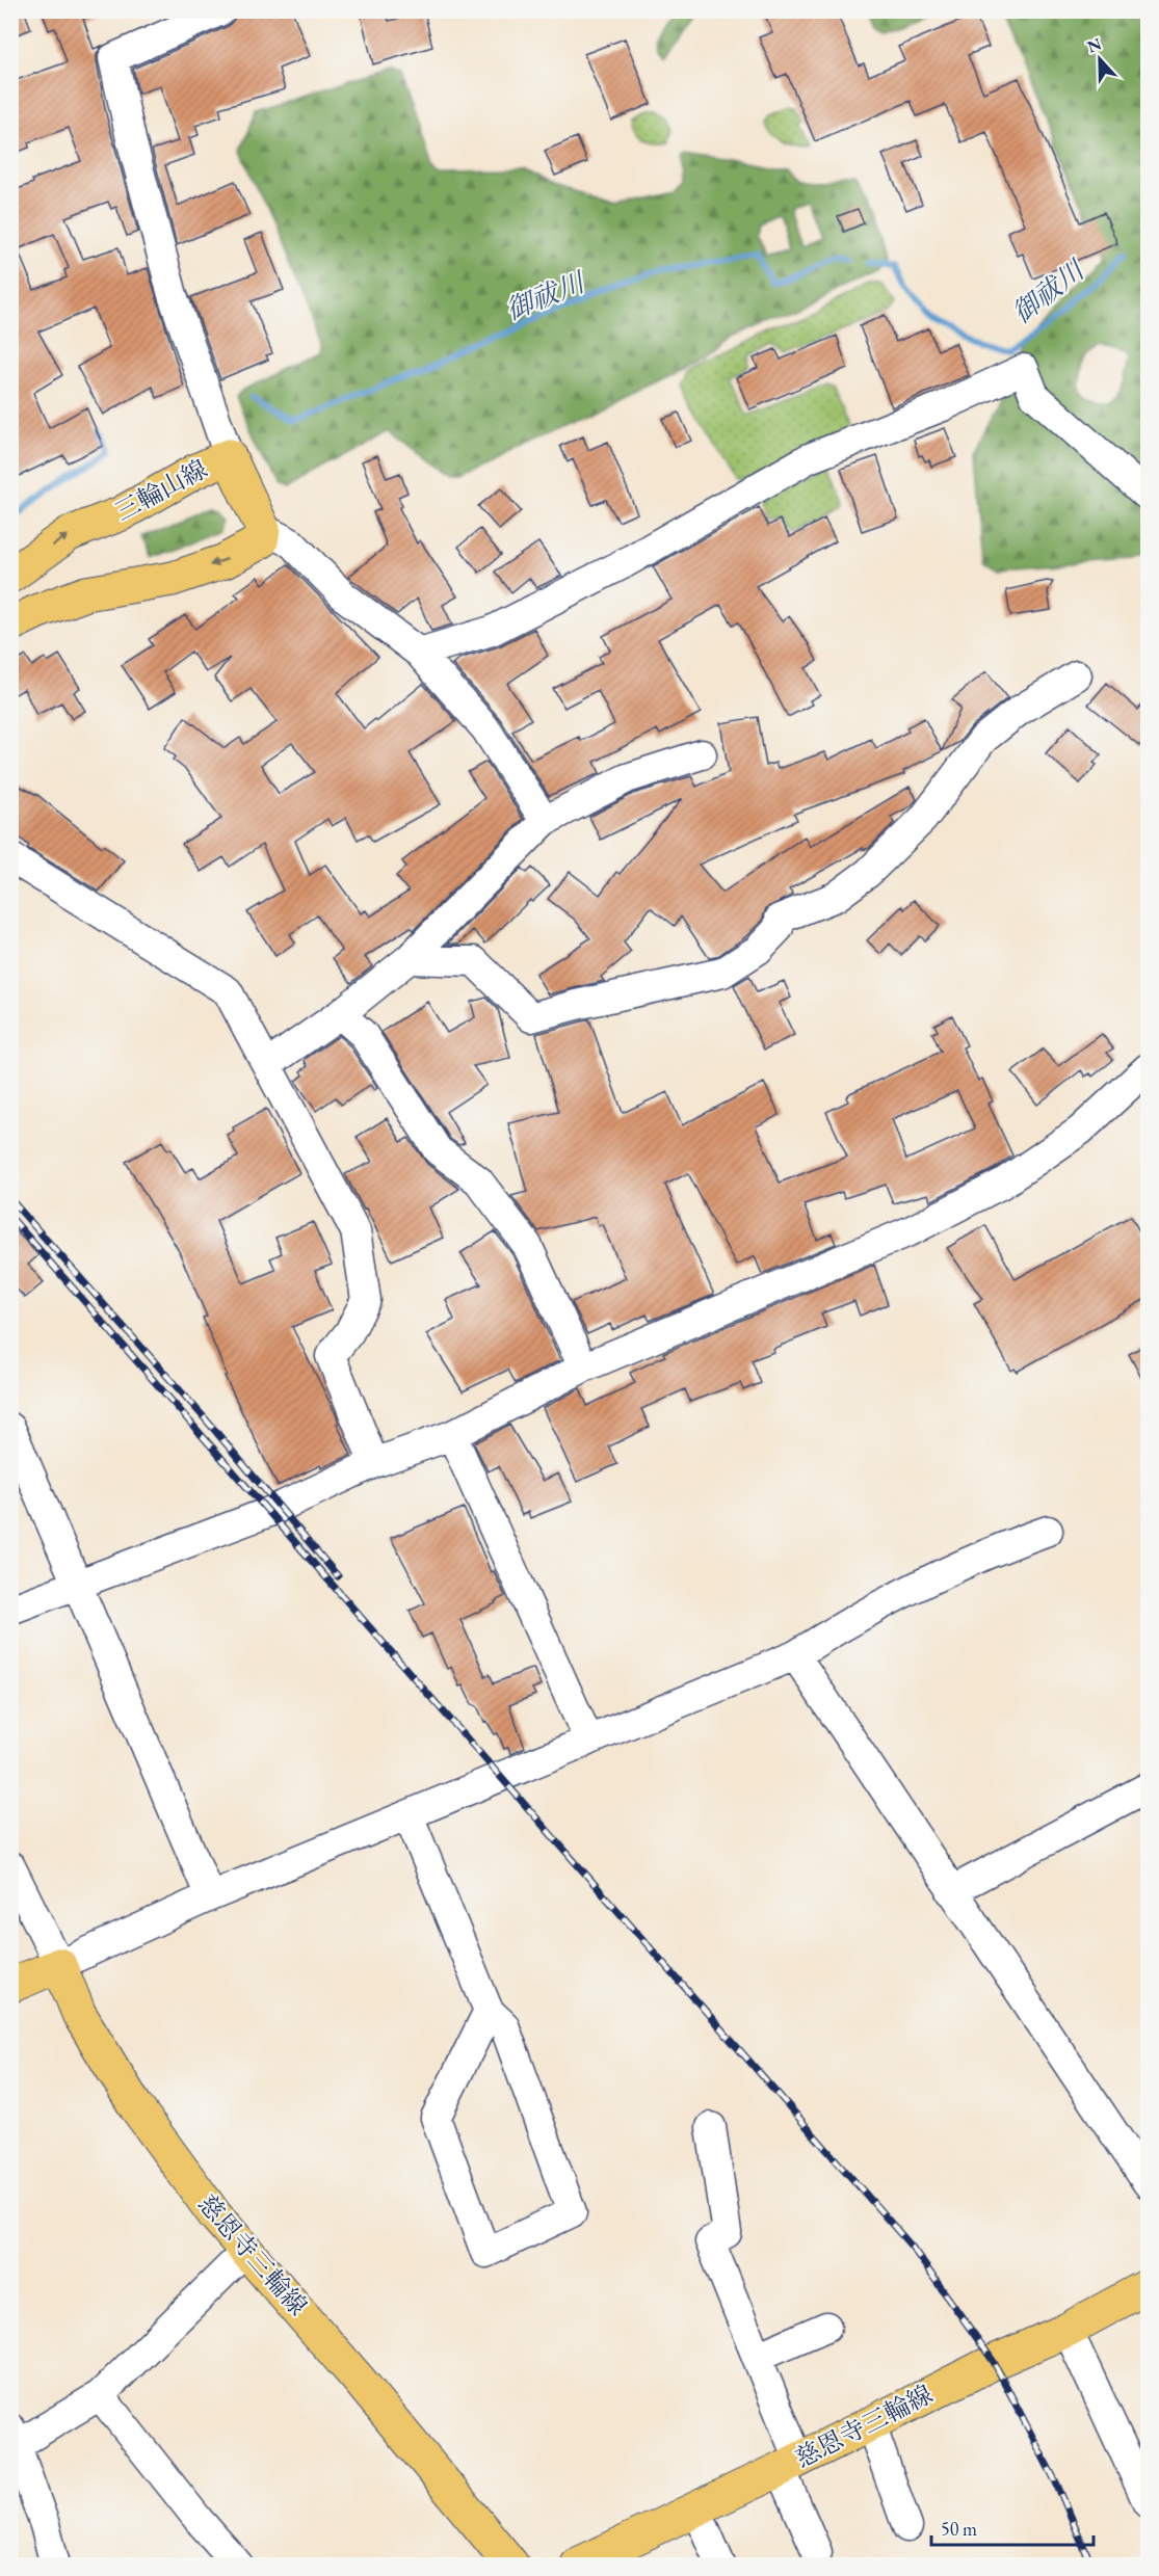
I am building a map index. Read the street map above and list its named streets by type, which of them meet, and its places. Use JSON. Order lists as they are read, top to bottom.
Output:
{
  "streets": {
    "main road": ["三輪山線", "慈恩寺三輪線"]
  },
  "water": ["御祓川"],
  "scale_bar": "50 m",
  "north": "top"
}
